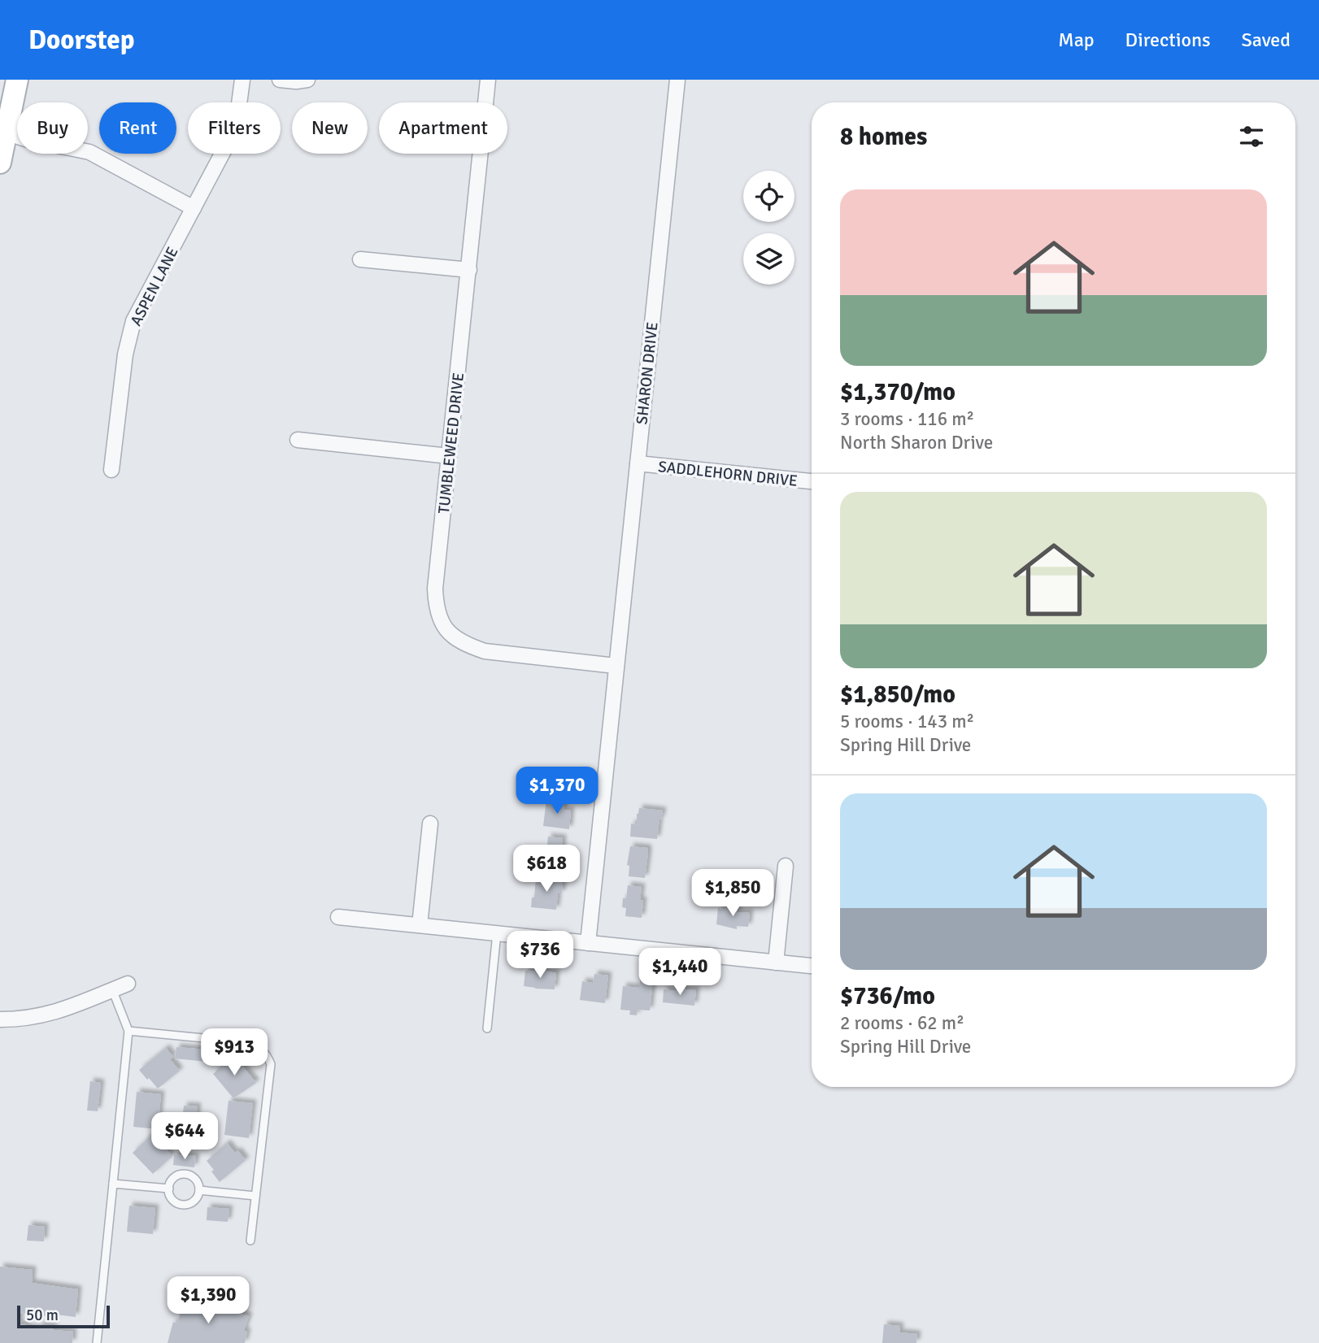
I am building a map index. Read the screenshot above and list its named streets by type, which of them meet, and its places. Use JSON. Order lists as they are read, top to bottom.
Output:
{
  "streets": {
    "street": [
      "ASPEN LANE",
      "SHARON DRIVE",
      "TUMBLEWEED DRIVE",
      "SADDLEHORN DRIVE"
    ]
  },
  "crossings": [
    ["SHARON DRIVE", "TUMBLEWEED DRIVE"],
    ["SHARON DRIVE", "SADDLEHORN DRIVE"]
  ],
  "scale_bar": "50 m",
  "page": {
    "header": "Doorstep",
    "nav": ["Map", "Directions", "Saved"],
    "chip": [
      "Buy",
      "Rent",
      "Filters",
      "New",
      "Apartment"
    ],
    "heading": "8 homes",
    "list": [
      {
        "name": "$1,370/mo",
        "note": "3 rooms · 116 m² · North Sharon Drive"
      },
      {
        "name": "$1,850/mo",
        "note": "5 rooms · 143 m² · Spring Hill Drive"
      },
      {
        "name": "$736/mo",
        "note": "2 rooms · 62 m² · Spring Hill Drive"
      }
    ],
    "price": [
      "$1,370",
      "$618",
      "$1,850",
      "$736",
      "$1,440",
      "$913",
      "$644",
      "$1,390"
    ],
    "scale": "50 m"
  }
}
